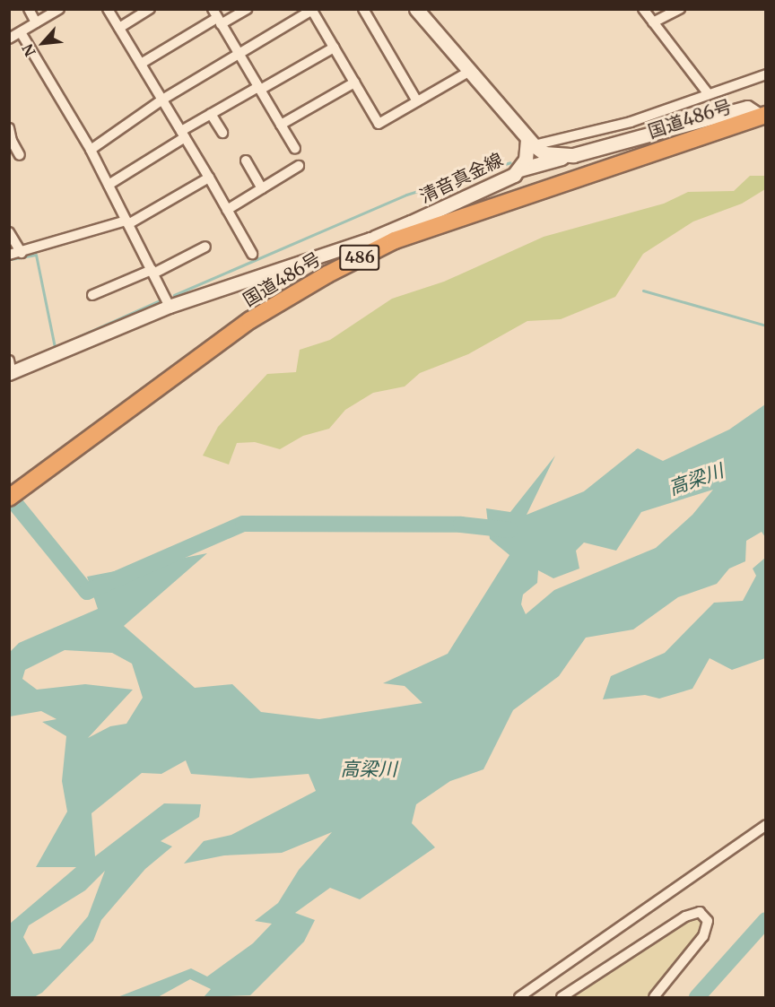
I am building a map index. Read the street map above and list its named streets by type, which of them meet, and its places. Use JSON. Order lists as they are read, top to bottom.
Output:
{
  "streets": {
    "highway": ["国道486号", "486"],
    "main road": ["清音真金線"]
  },
  "crossings": [
    ["国道486号", "清音真金線"]
  ],
  "water": ["高梁川"],
  "north": "bottom left"
}
